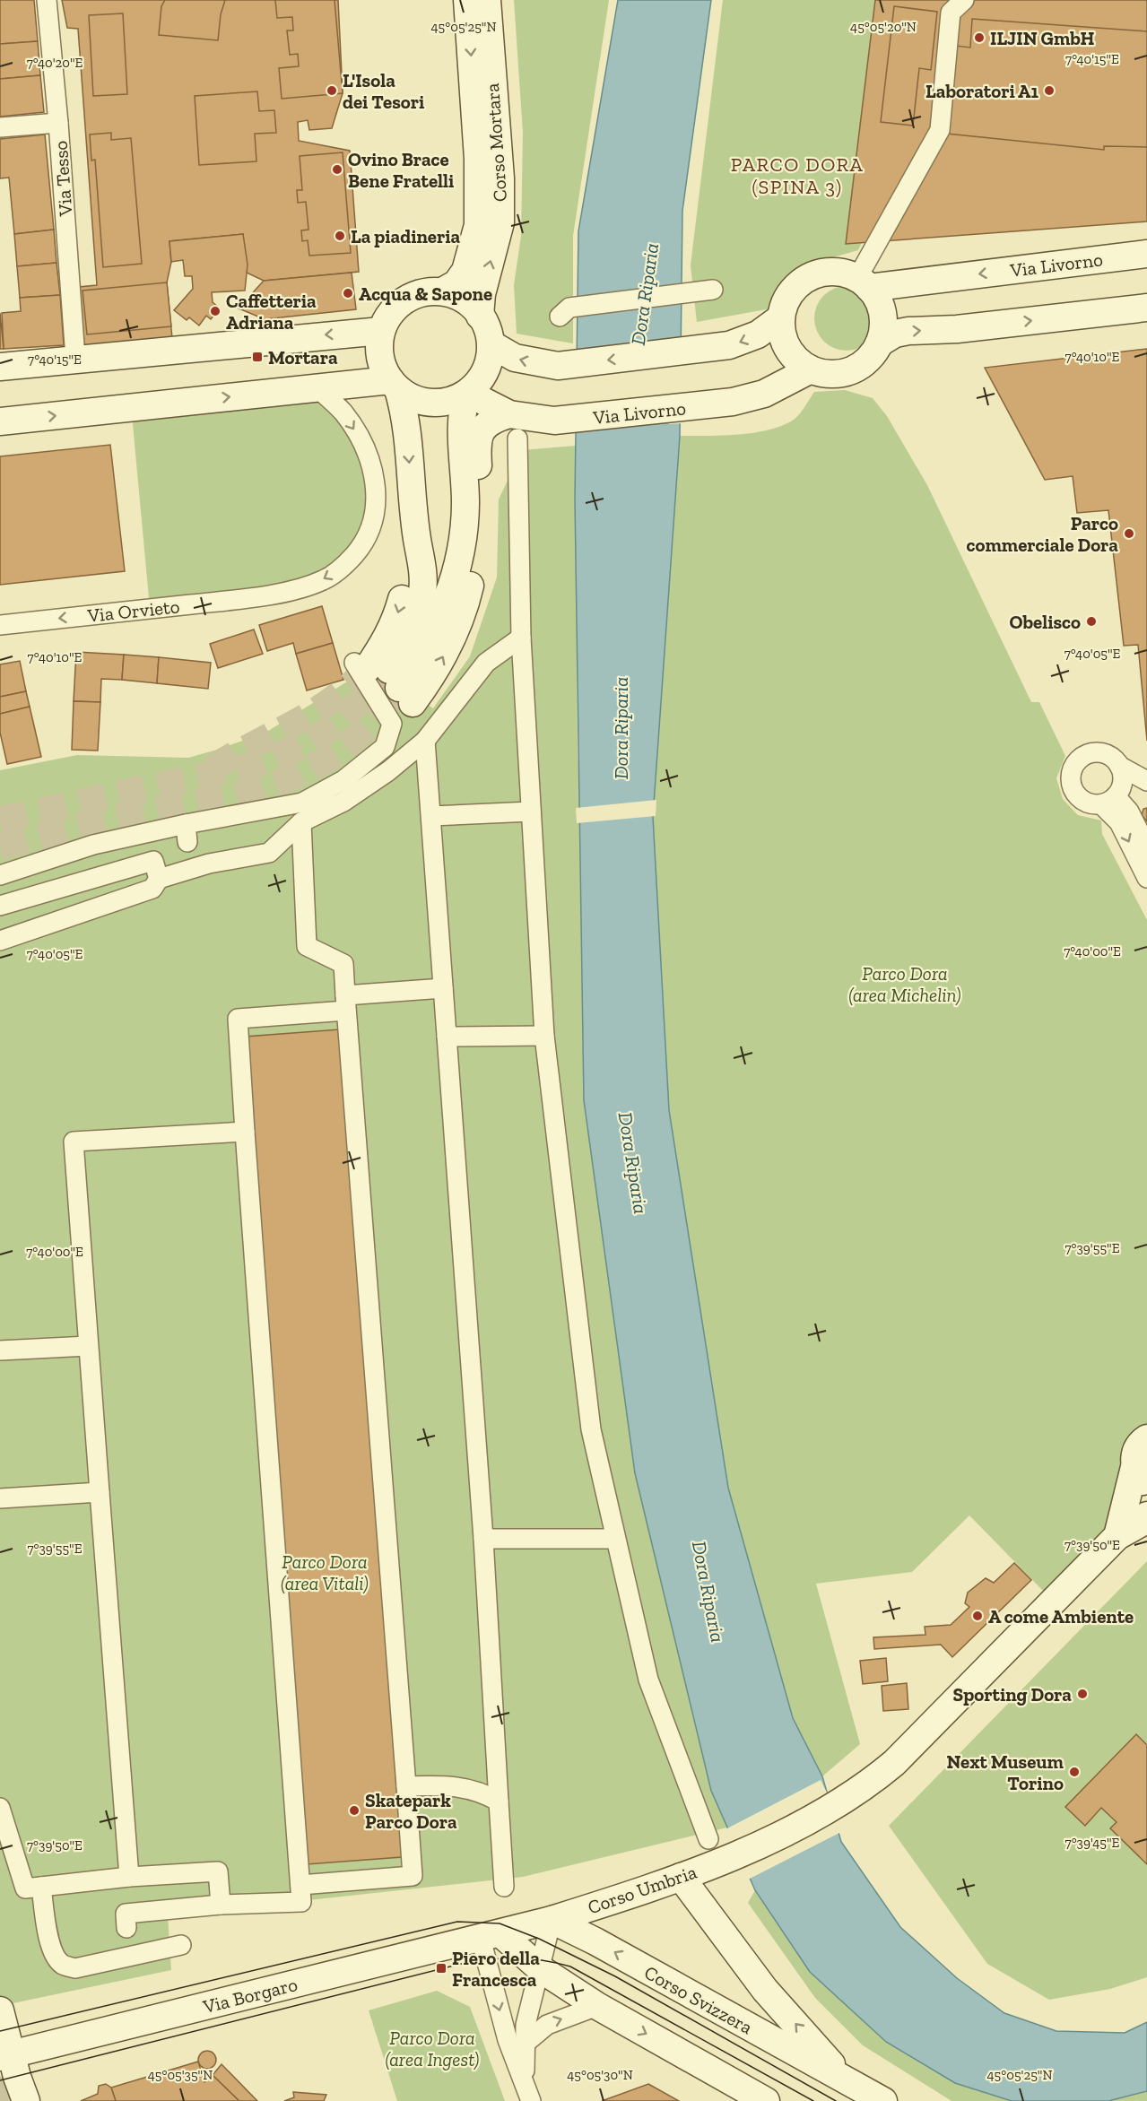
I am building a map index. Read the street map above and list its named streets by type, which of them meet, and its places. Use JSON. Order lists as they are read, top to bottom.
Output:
{
  "streets": {
    "main road": [
      "Corso Mortara",
      "Via Livorno",
      "Corso Umbria",
      "Via Borgaro",
      "Corso Svizzera"
    ],
    "street": ["Via Tesso", "Via Orvieto"]
  },
  "crossings": [
    ["Corso Mortara", "Via Livorno"],
    ["Corso Umbria", "Via Borgaro"],
    ["Corso Umbria", "Corso Svizzera"]
  ],
  "districts": ["PARCO DORA (SPINA 3)"],
  "water": ["Dora Riparia"],
  "parks": ["Parco Dora (area Michelin)", "Parco Dora (area Vitali)", "Parco Dora (area Ingest)"],
  "places": {
    "other": [
      "ILJIN GmbH",
      "L'Isola dei Tesori",
      "Laboratori A1",
      "Ovino Brace Bene Fratelli",
      "La piadineria",
      "Acqua & Sapone",
      "Caffetteria Adriana",
      "Parco commerciale Dora",
      "Obelisco",
      "A come Ambiente",
      "Sporting Dora",
      "Next Museum Torino",
      "Skatepark Parco Dora"
    ],
    "transit": ["Mortara", "Piero della Francesca"]
  },
  "coordinates": [
    "45°05'25\"N",
    "45°05'20\"N",
    "7°40'15\"E",
    "7°40'20\"E",
    "7°40'10\"E",
    "7°40'05\"E",
    "7°40'00\"E",
    "7°39'55\"E",
    "7°39'50\"E",
    "7°39'45\"E",
    "45°05'35\"N",
    "45°05'30\"N"
  ]
}
